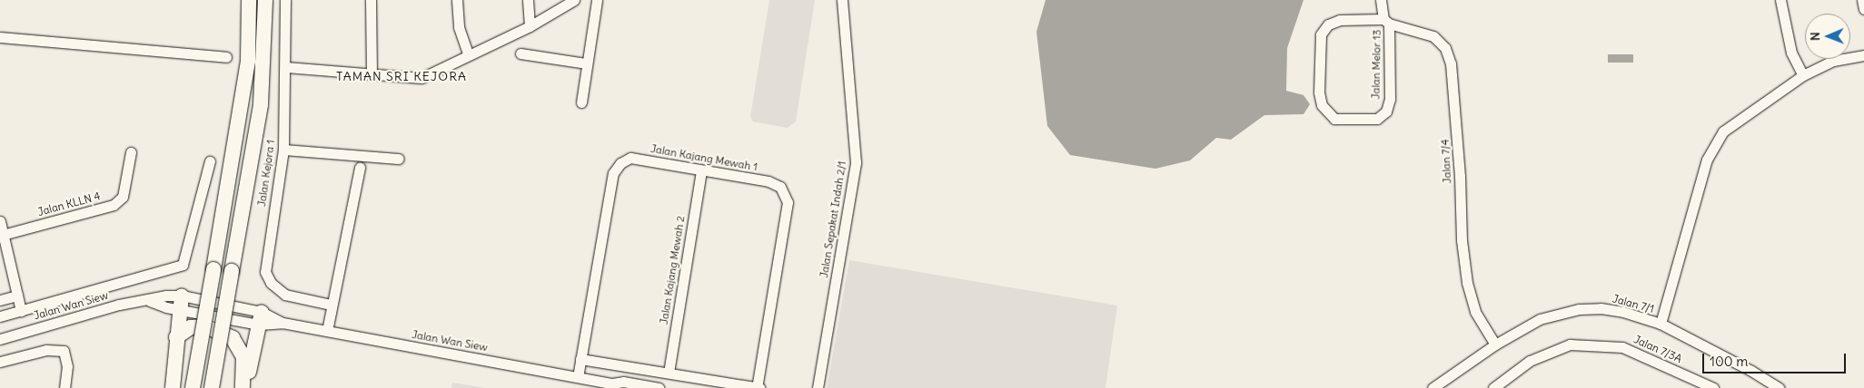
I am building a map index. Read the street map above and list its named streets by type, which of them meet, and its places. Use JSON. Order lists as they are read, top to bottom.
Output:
{
  "streets": {
    "street": [
      "Jalan Melor 13",
      "Jalan Kajang Mewah 1",
      "Jalan 7/4",
      "Jalan Kejora 1",
      "Jalan KLLN 4",
      "Jalan Sepakat Indah 2/1",
      "Jalan Kajang Mewah 2",
      "Jalan 7/1",
      "Jalan Wan Siew",
      "Jalan 7/3A"
    ]
  },
  "crossings": [
    ["Jalan Melor 13", "Jalan 7/4"],
    ["Jalan Kajang Mewah 1", "Jalan Kajang Mewah 2"],
    ["Jalan Kajang Mewah 1", "Jalan Wan Siew"],
    ["Jalan 7/4", "Jalan 7/1"]
  ],
  "districts": ["TAMAN SRI KEJORA"],
  "scale_bar": "100 m",
  "north": "left"
}
